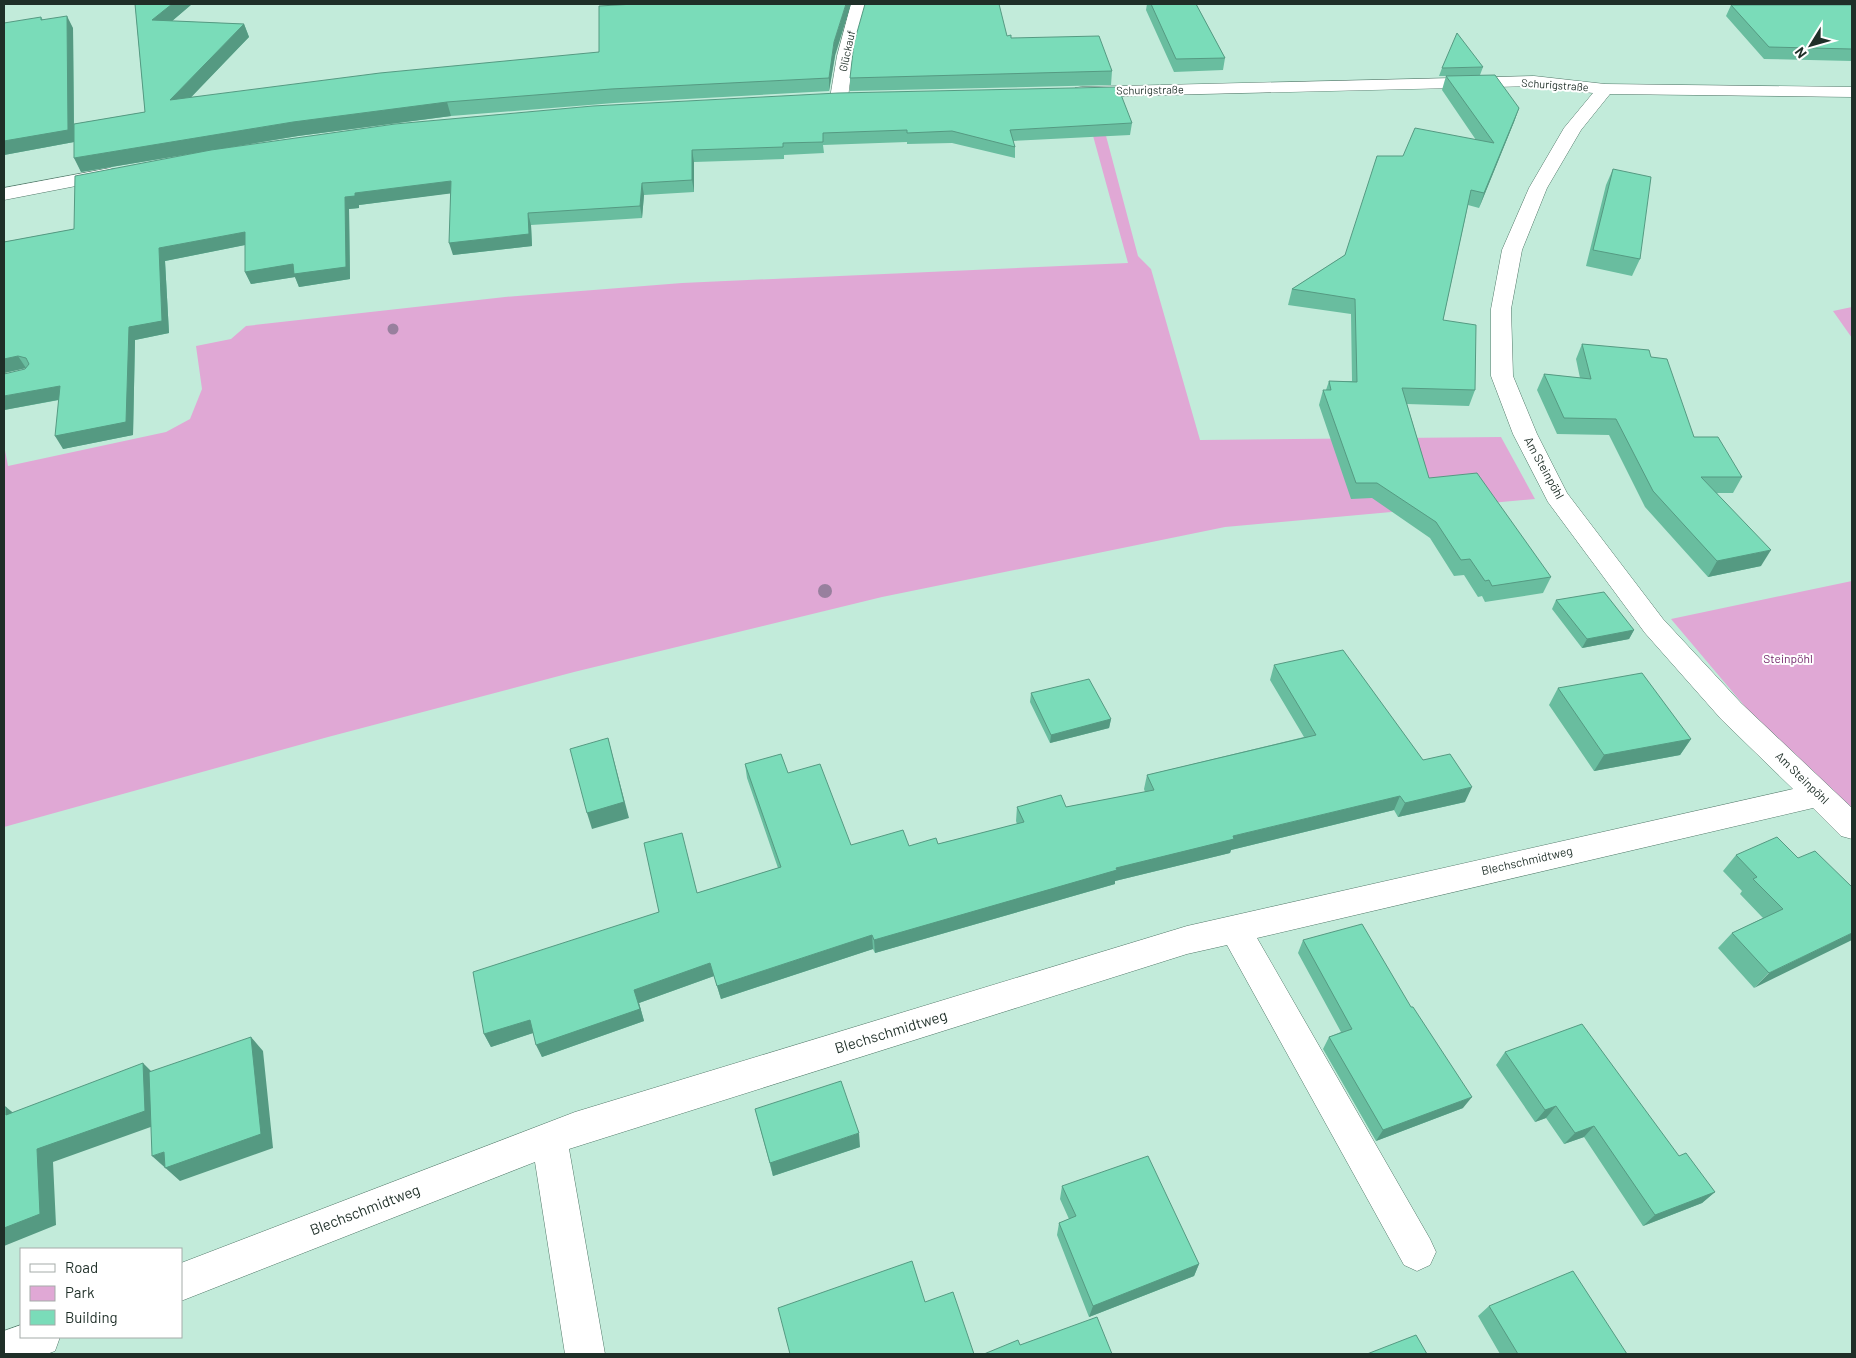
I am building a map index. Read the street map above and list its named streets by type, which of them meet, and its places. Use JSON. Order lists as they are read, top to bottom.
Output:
{
  "streets": {
    "street": [
      "Glückauf",
      "Schurigstraße",
      "Am Steinpöhl",
      "Blechschmidtweg"
    ]
  },
  "crossings": [
    ["Schurigstraße", "Am Steinpöhl"],
    ["Am Steinpöhl", "Blechschmidtweg"]
  ],
  "parks": ["Steinpöhl"],
  "legend": ["Road", "Park", "Building"],
  "north": "bottom left"
}
